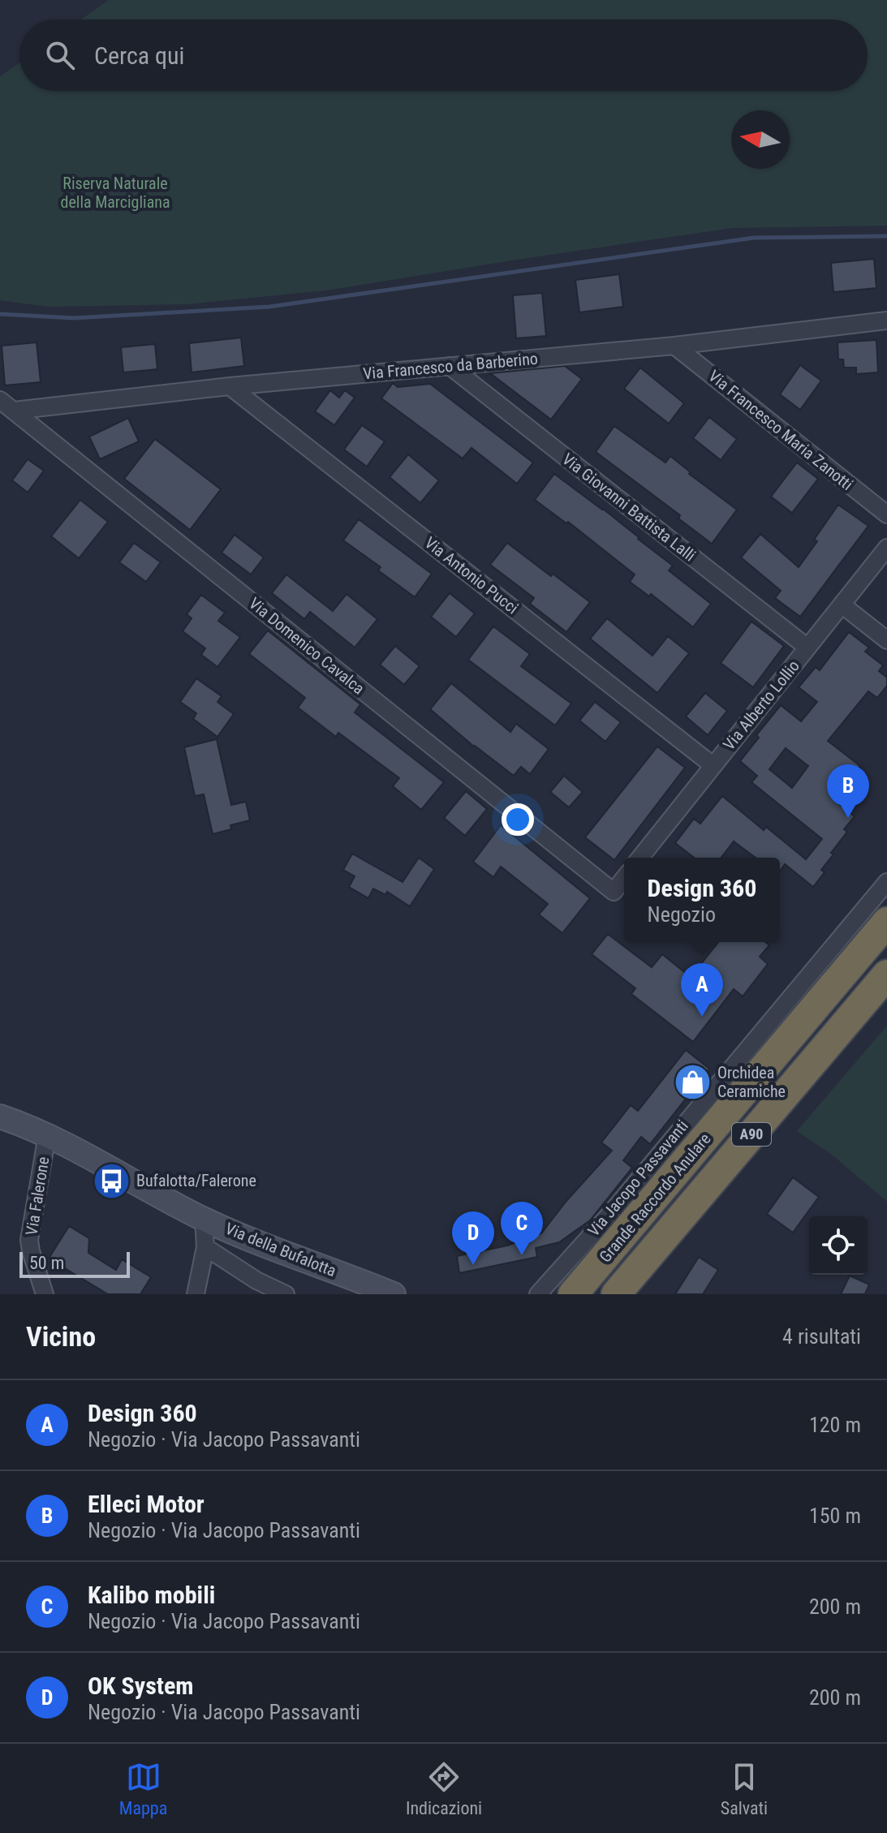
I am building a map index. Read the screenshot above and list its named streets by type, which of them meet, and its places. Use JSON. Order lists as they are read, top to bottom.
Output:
{
  "streets": {
    "highway": ["A90", "Grande Raccordo Anulare"],
    "street": [
      "Via Francesco da Barberino",
      "Via Francesco Maria Zanotti",
      "Via Giovanni Battista Lalli",
      "Via Antonio Pucci",
      "Via Domenico Cavalca",
      "Via Alberto Lollio",
      "Via Jacopo Passavanti",
      "Via Falerone",
      "Via della Bufalotta"
    ]
  },
  "crossings": [
    ["Via Francesco da Barberino", "Via Francesco Maria Zanotti"],
    ["Via Francesco da Barberino", "Via Giovanni Battista Lalli"],
    ["Via Francesco da Barberino", "Via Antonio Pucci"],
    ["Via Francesco da Barberino", "Via Domenico Cavalca"],
    ["Via Giovanni Battista Lalli", "Via Alberto Lollio"],
    ["Via Antonio Pucci", "Via Alberto Lollio"],
    ["Via Falerone", "Via della Bufalotta"]
  ],
  "parks": ["Riserva Naturale della Marcigliana"],
  "places": {
    "shop": ["Orchidea Ceramiche"],
    "bus stop": ["Bufalotta/Falerone"]
  },
  "scale_bar": "50 m",
  "north": "left",
  "page": {
    "search": "Cerca qui",
    "pins": [
      "B",
      "A",
      "C",
      "D"
    ],
    "popup": ["Design 360", "Negozio"],
    "scale": "50 m",
    "heading": ["Vicino", "4 risultati"],
    "list": [
      {
        "mark": "A",
        "name": "Design 360",
        "note": "Negozio · Via Jacopo Passavanti",
        "value": "120 m"
      },
      {
        "mark": "B",
        "name": "Elleci Motor",
        "note": "Negozio · Via Jacopo Passavanti",
        "value": "150 m"
      },
      {
        "mark": "C",
        "name": "Kalibo mobili",
        "note": "Negozio · Via Jacopo Passavanti",
        "value": "200 m"
      },
      {
        "mark": "D",
        "name": "OK System",
        "note": "Negozio · Via Jacopo Passavanti",
        "value": "200 m"
      }
    ],
    "nav": ["Mappa", "Indicazioni", "Salvati"]
  }
}
